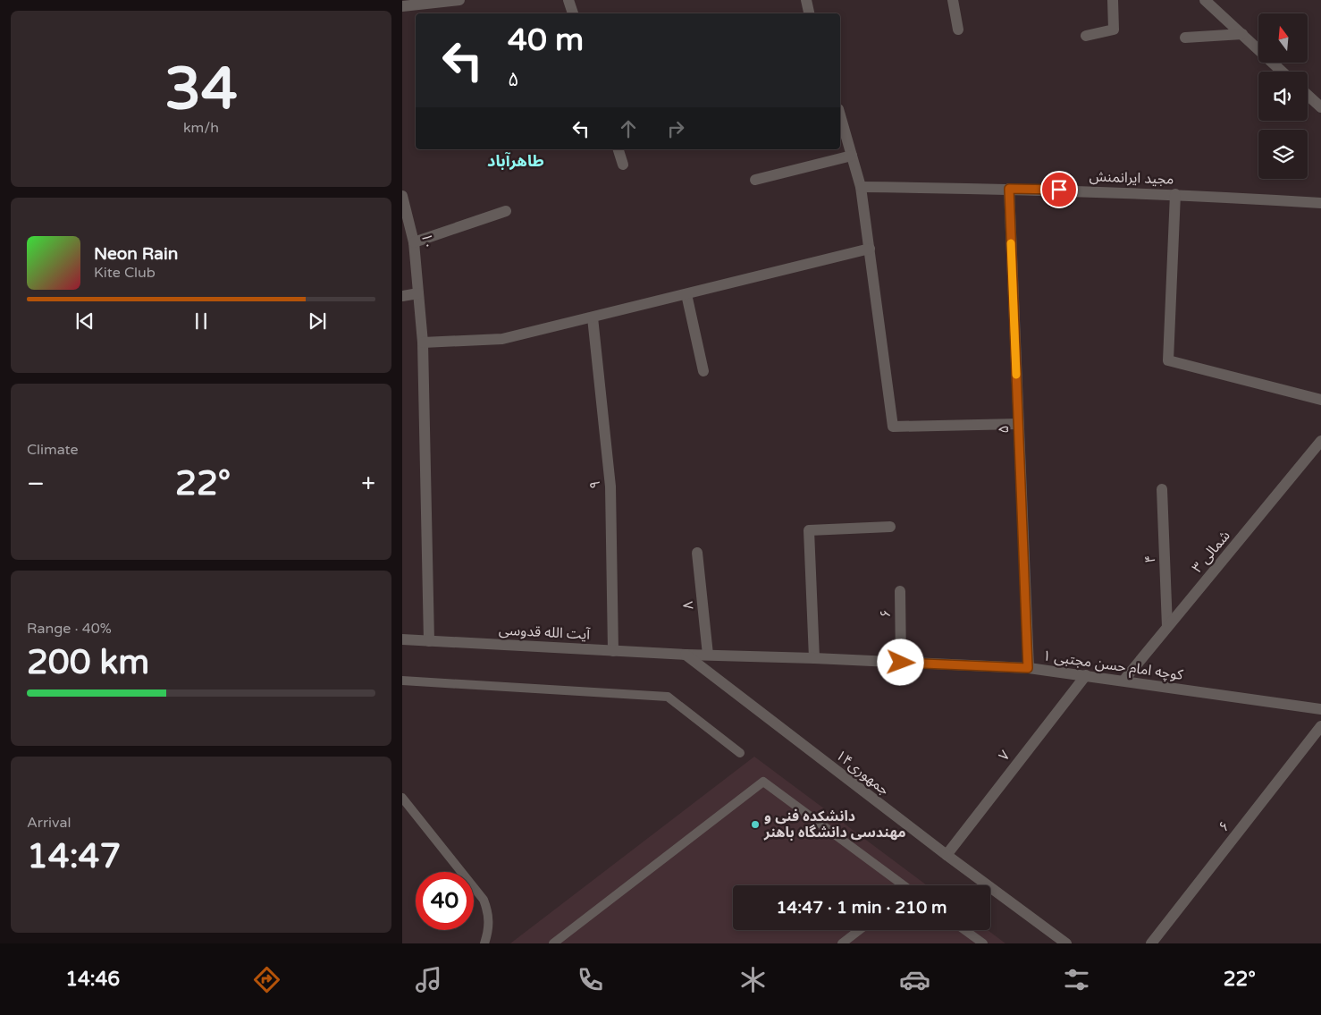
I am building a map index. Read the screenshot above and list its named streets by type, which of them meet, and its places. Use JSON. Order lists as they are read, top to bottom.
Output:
{
  "streets": {
    "street": [
      "مجید ایرانمنش",
      "۱۰",
      "۵",
      "۹",
      "۳ شمالی",
      "۴",
      "۸",
      "۶",
      "آیت الله قدوسی",
      "کوچه امام حسن مجتبی ۱",
      "۷",
      "جمهوری۱۴"
    ]
  },
  "crossings": [
    ["مجید ایرانمنش", "۵"],
    ["۱۰", "آیت الله قدوسی"],
    ["۵", "کوچه امام حسن مجتبی ۱"],
    ["۹", "آیت الله قدوسی"],
    ["۳ شمالی", "۴"],
    ["۳ شمالی", "کوچه امام حسن مجتبی ۱"],
    ["۸", "کوچه امام حسن مجتبی ۱"],
    ["۶", "کوچه امام حسن مجتبی ۱"],
    ["آیت الله قدوسی", "کوچه امام حسن مجتبی ۱"],
    ["آیت الله قدوسی", "جمهوری۱۴"],
    ["کوچه امام حسن مجتبی ۱", "۷"],
    ["کوچه امام حسن مجتبی ۱", "جمهوری۱۴"],
    ["۷", "جمهوری۱۴"]
  ],
  "districts": ["طاهرآباد"],
  "places": ["دانشکده فنی و مهندسی دانشگاه باهنر"],
  "north": "top",
  "page": {
    "tile": [
      ["34", "km/h"],
      "Climate",
      ["Range · 40%", "200 km"],
      ["Arrival", "14:47"]
    ],
    "turn": ["40 m", "۵"],
    "song": ["Neon Rain", "Kite Club"],
    "heat": ["−", "22°", "+"],
    "limit": "40",
    "trip": "14:47 · 1 min · 210 m",
    "tabs": ["14:46", "22°"]
  }
}
